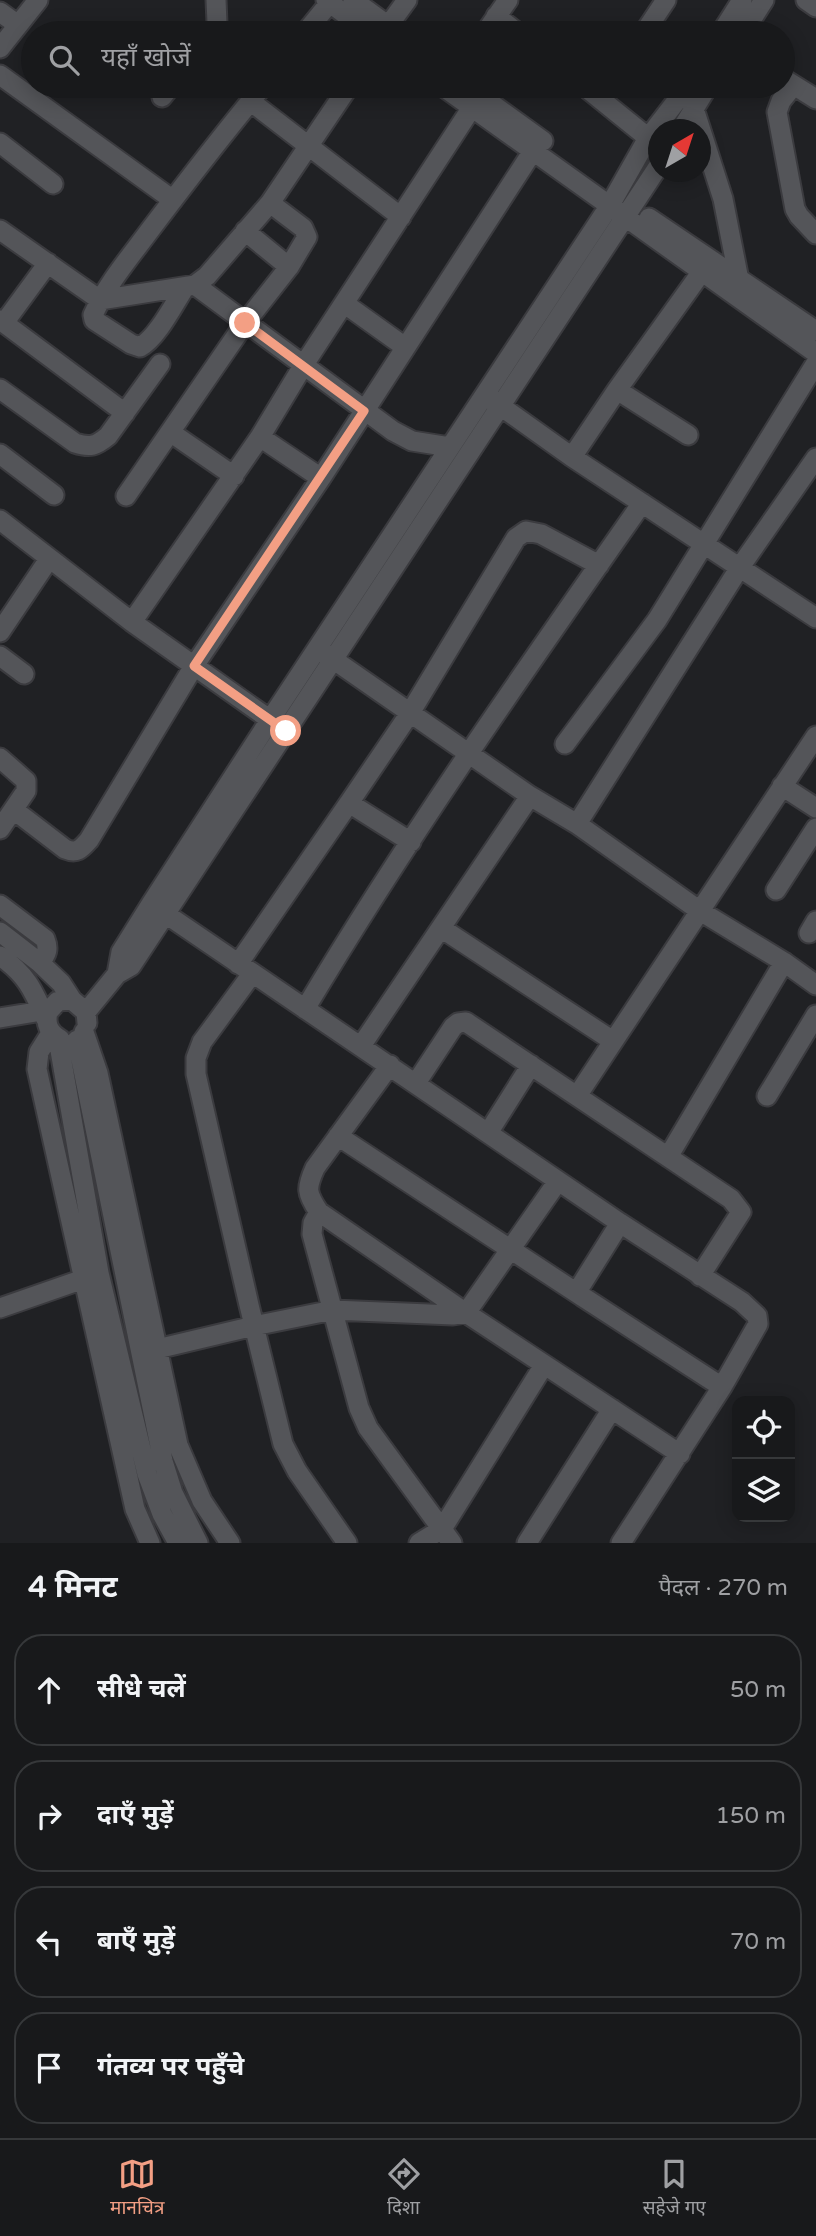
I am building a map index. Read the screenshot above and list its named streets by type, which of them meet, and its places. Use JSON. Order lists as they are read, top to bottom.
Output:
{
  "north": "top right",
  "page": {
    "search": "यहाँ खोजें",
    "heading": ["4 मिनट", "पैदल · 270 m"],
    "list": [
      ["सीधे चलें", "50 m"],
      ["दाएँ मुड़ें", "150 m"],
      ["बाएँ मुड़ें", "70 m"],
      "गंतव्य पर पहुँचे"
    ],
    "nav": ["मानचित्र", "दिशा", "सहेजे गए"]
  }
}
